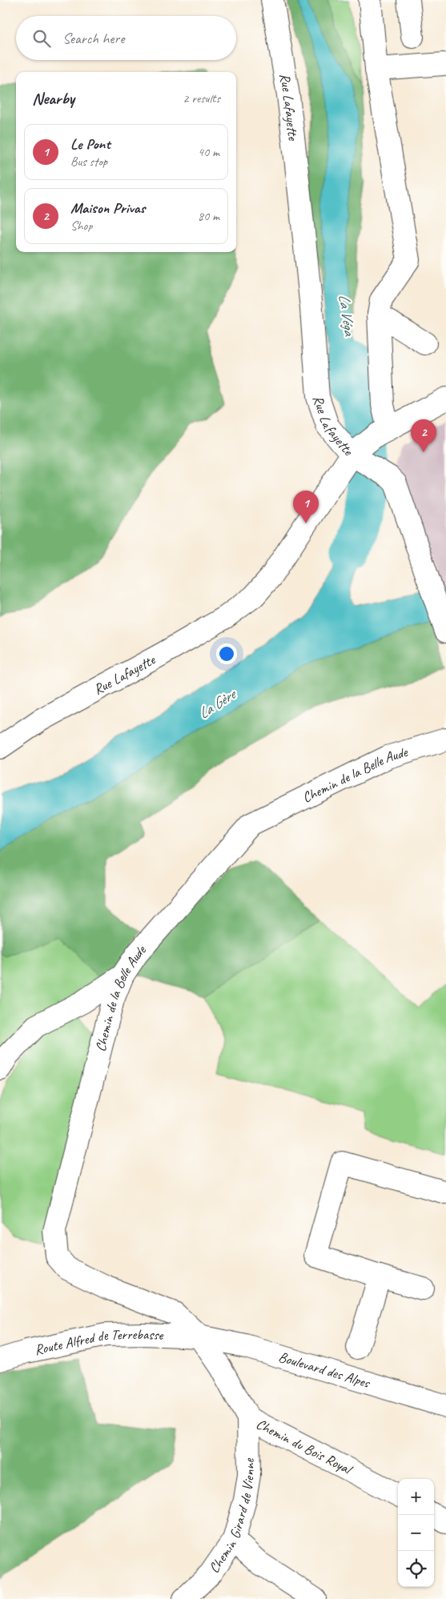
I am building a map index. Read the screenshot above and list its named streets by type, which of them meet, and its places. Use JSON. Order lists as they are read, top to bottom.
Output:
{
  "streets": {
    "street": [
      "Rue Lafayette",
      "Chemin de la Belle Aude",
      "Route Alfred de Terrebasse",
      "Boulevard des Alpes",
      "Chemin du Bois Royal",
      "Chemin Girard de Vienne"
    ]
  },
  "crossings": [
    ["Chemin de la Belle Aude", "Route Alfred de Terrebasse"],
    ["Chemin de la Belle Aude", "Boulevard des Alpes"],
    ["Chemin de la Belle Aude", "Chemin du Bois Royal"],
    ["Route Alfred de Terrebasse", "Boulevard des Alpes"],
    ["Route Alfred de Terrebasse", "Chemin du Bois Royal"],
    ["Boulevard des Alpes", "Chemin du Bois Royal"],
    ["Chemin du Bois Royal", "Chemin Girard de Vienne"]
  ],
  "water": ["La Véga", "La Gère"],
  "page": {
    "search": "Search here",
    "heading": ["Nearby", "2 results"],
    "list": [
      {
        "mark": "1",
        "name": "Le Pont",
        "note": "Bus stop",
        "value": "40 m"
      },
      {
        "mark": "2",
        "name": "Maison Privas",
        "note": "Shop",
        "value": "80 m"
      }
    ],
    "pins": ["2", "1"],
    "map_buttons": ["+", "−"]
  }
}
